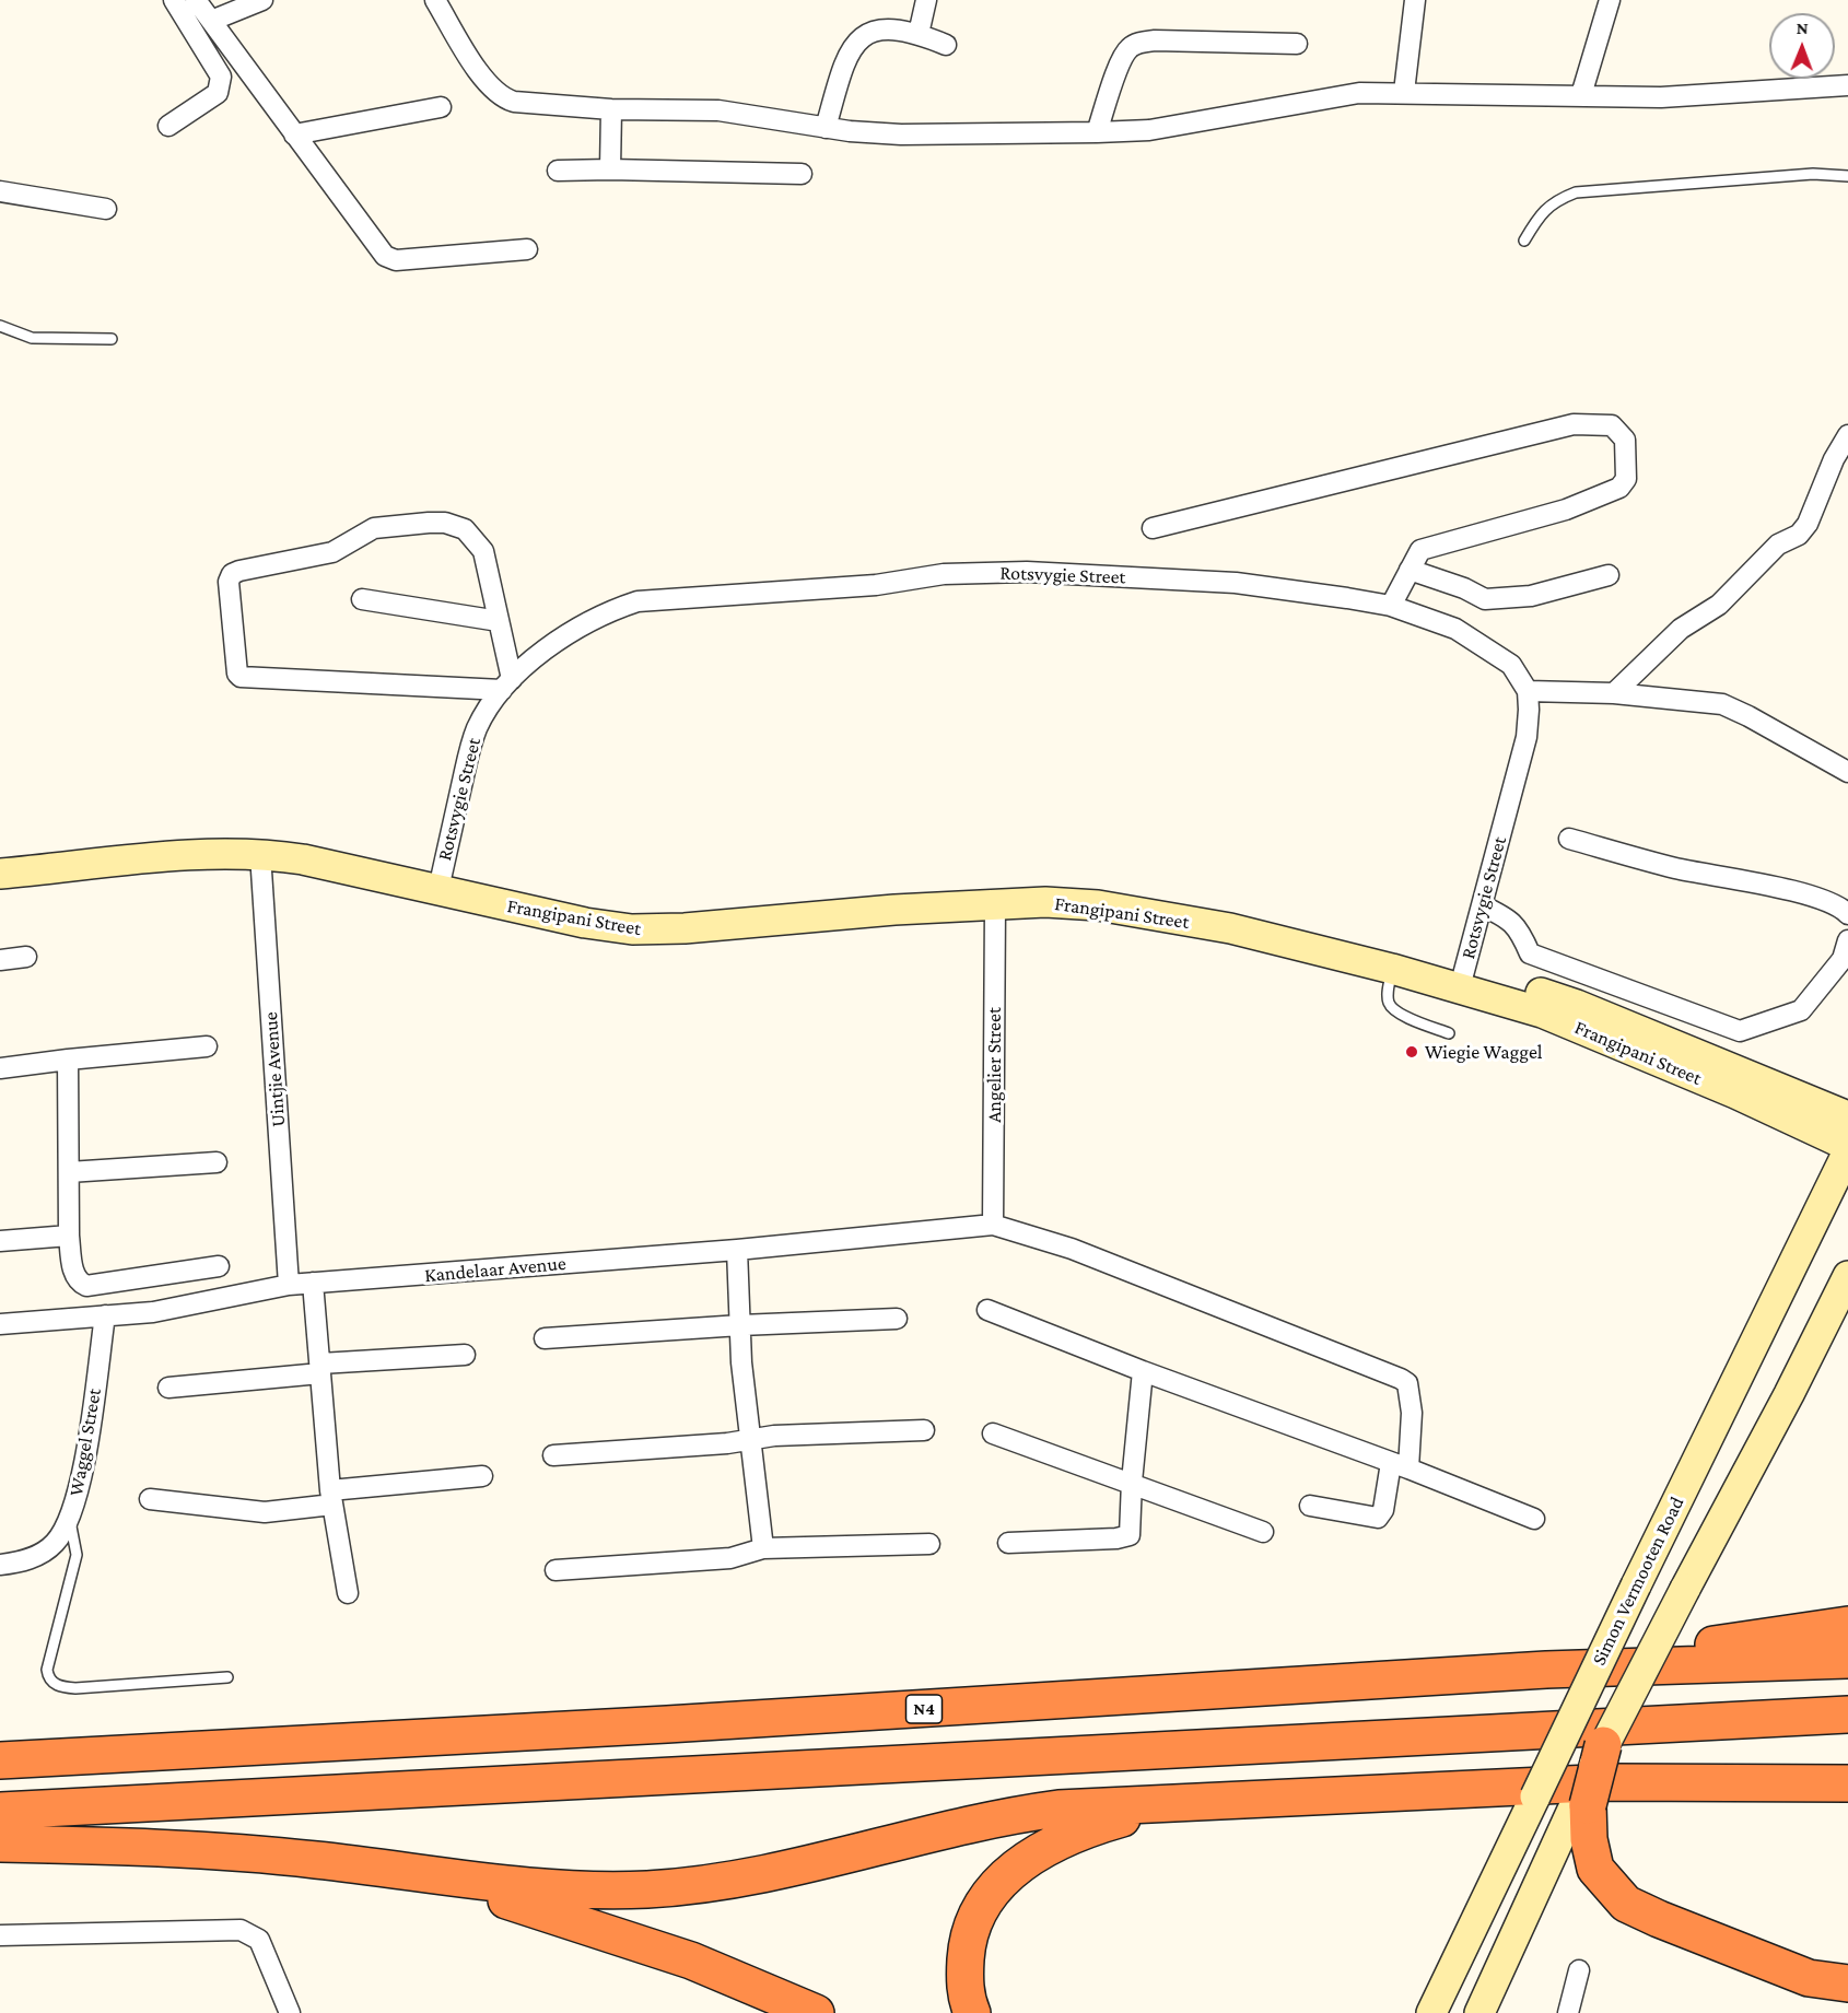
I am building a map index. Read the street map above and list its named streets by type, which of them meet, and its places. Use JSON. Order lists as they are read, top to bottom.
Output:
{
  "streets": {
    "highway": ["N4"],
    "street": [
      "Rotsvygie Street",
      "Frangipani Street",
      "Angelier Street",
      "Uintjie Avenue",
      "Kandelaar Avenue",
      "Waggel Street",
      "Simon Vermooten Road"
    ]
  },
  "crossings": [
    ["Rotsvygie Street", "Frangipani Street"],
    ["Frangipani Street", "Angelier Street"],
    ["Frangipani Street", "Uintjie Avenue"],
    ["Frangipani Street", "Simon Vermooten Road"],
    ["Angelier Street", "Kandelaar Avenue"],
    ["Uintjie Avenue", "Kandelaar Avenue"],
    ["Kandelaar Avenue", "Waggel Street"]
  ],
  "places": ["Wiegie Waggel"],
  "north": "top"
}
